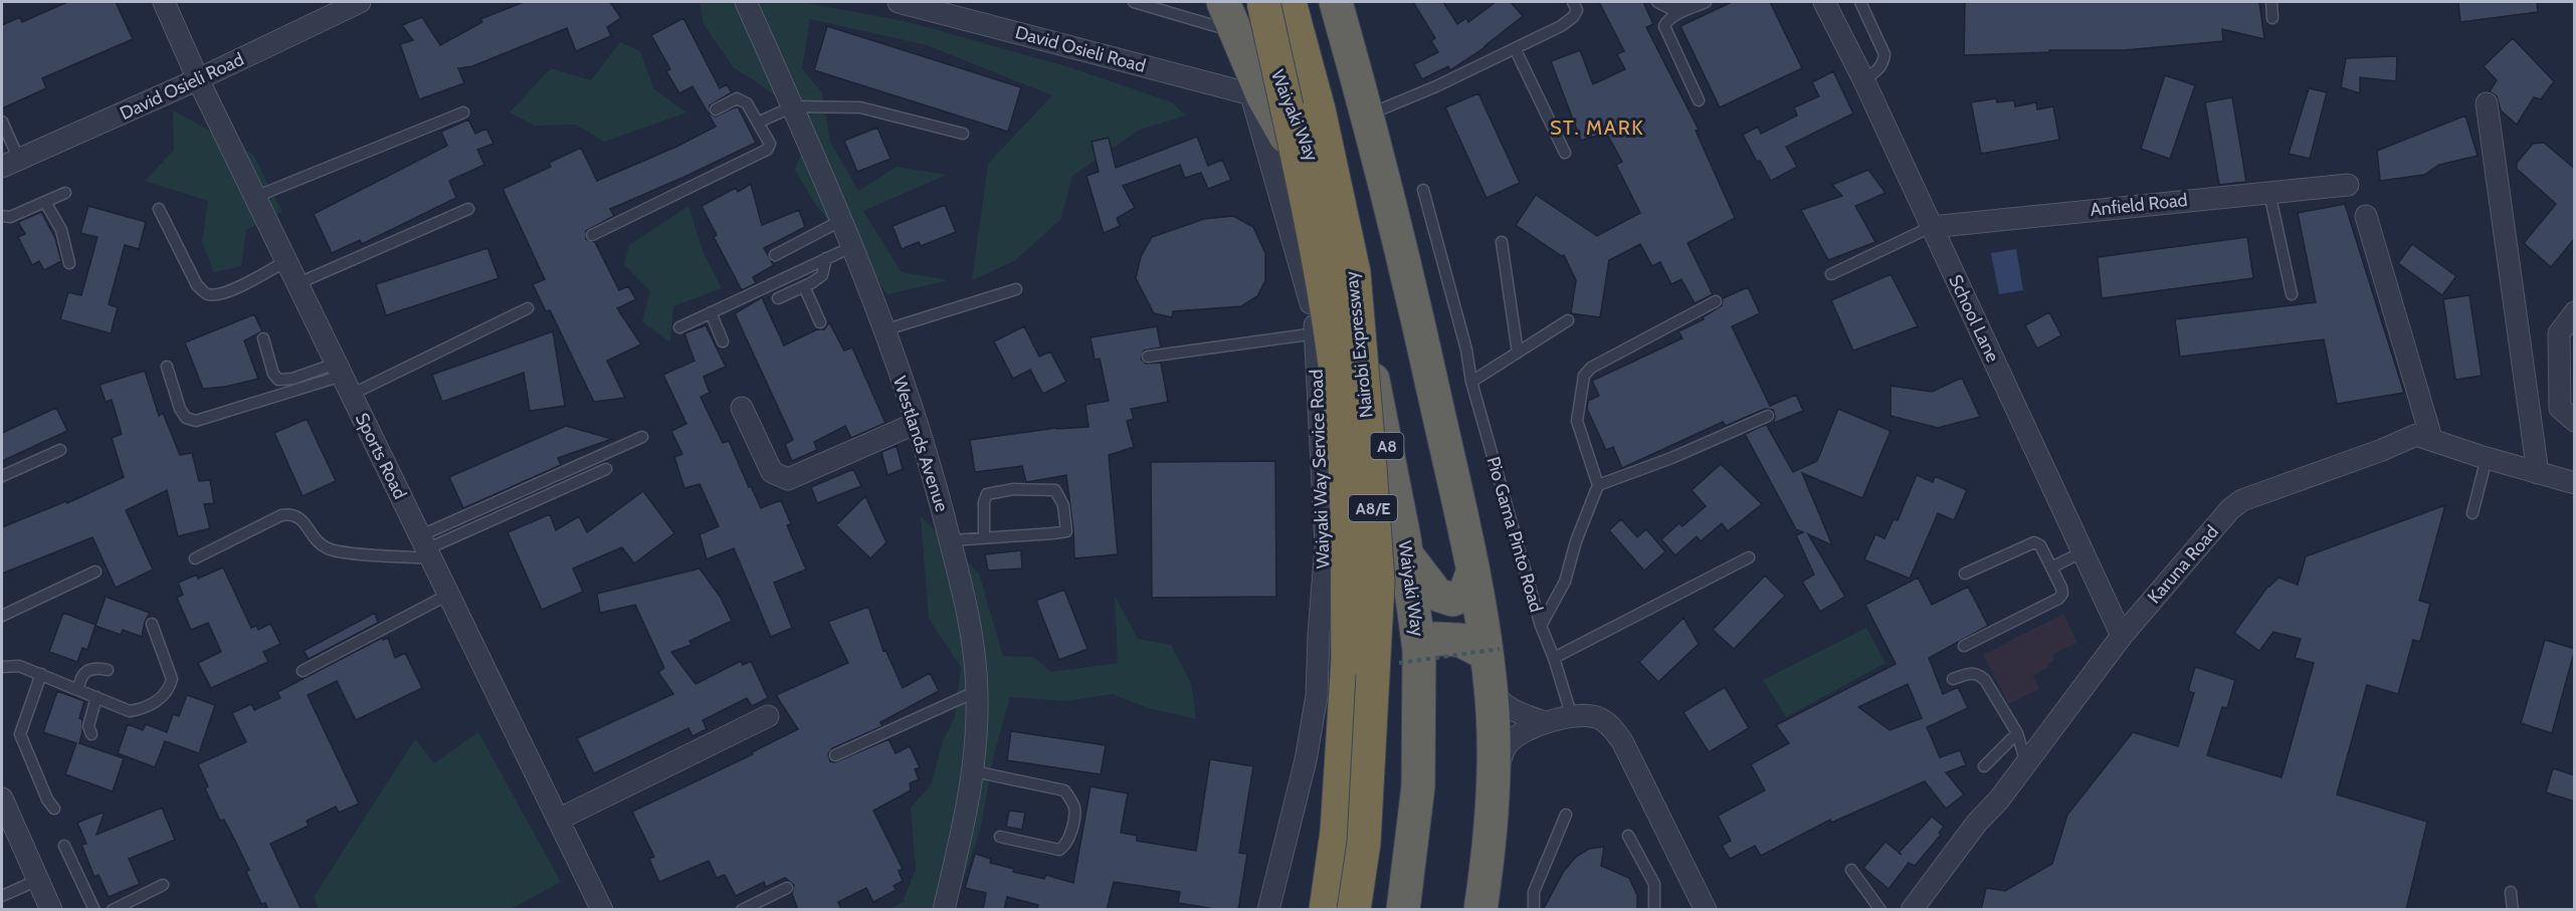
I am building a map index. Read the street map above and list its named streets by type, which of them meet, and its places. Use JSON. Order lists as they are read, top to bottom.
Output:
{
  "streets": {
    "highway": [
      "Waiyaki Way",
      "Nairobi Expressway",
      "A8",
      "A8/E"
    ],
    "street": [
      "David Osieli Road",
      "Anfield Road",
      "School Lane",
      "Westlands Avenue",
      "Sports Road",
      "Waiyaki Way Service Road",
      "Karuna Road"
    ],
    "lane": ["Pio Gama Pinto Road"]
  },
  "crossings": [
    ["David Osieli Road", "Sports Road"],
    ["David Osieli Road", "Waiyaki Way Service Road"],
    ["Anfield Road", "School Lane"],
    ["School Lane", "Karuna Road"]
  ],
  "districts": ["ST. MARK"]
}
